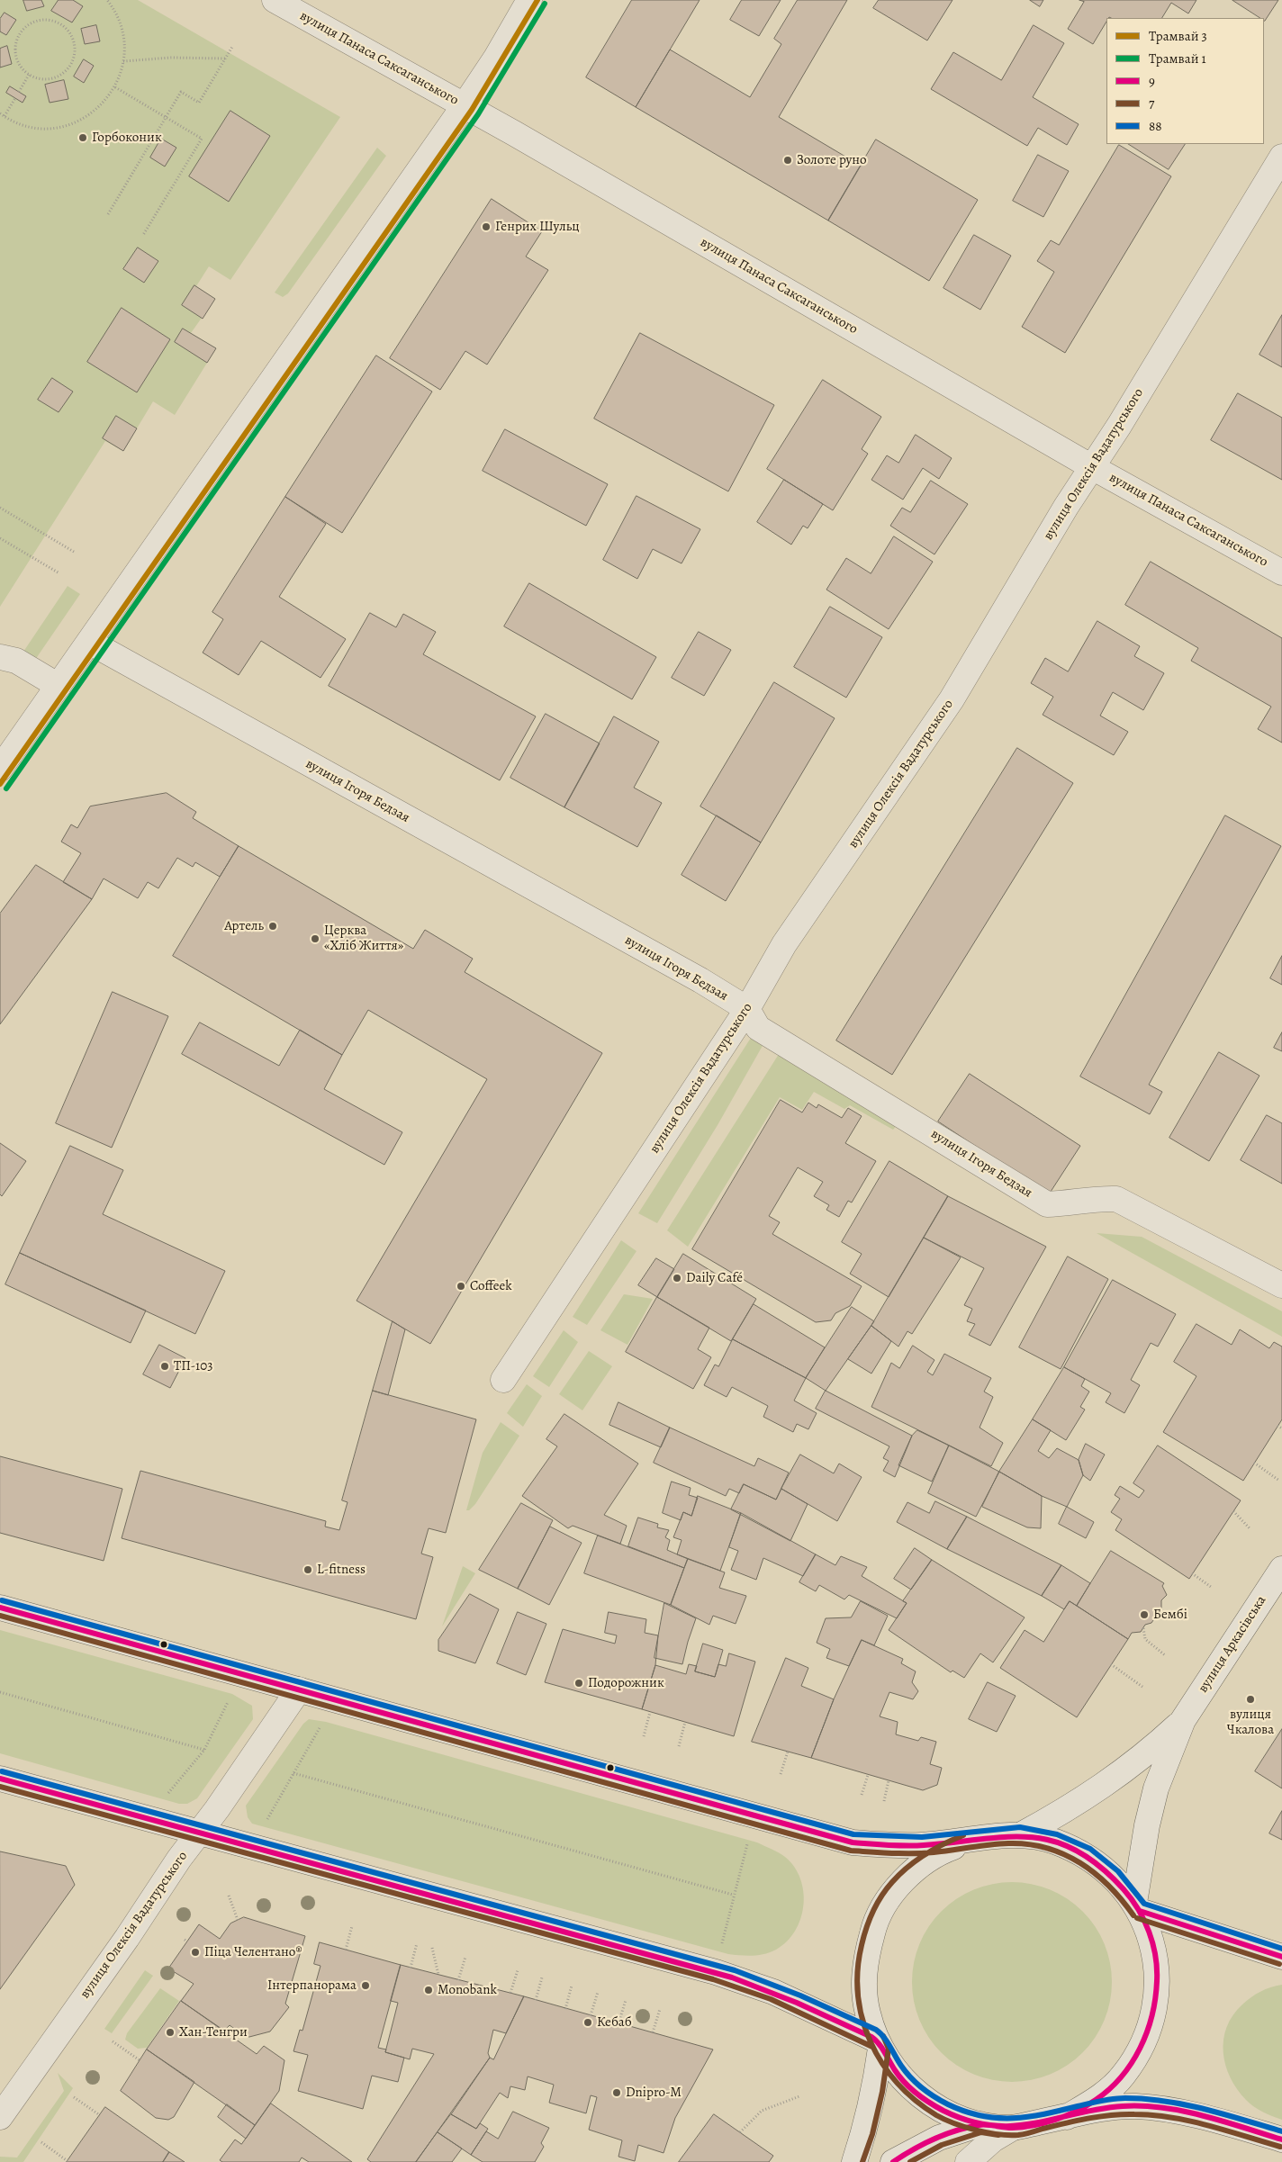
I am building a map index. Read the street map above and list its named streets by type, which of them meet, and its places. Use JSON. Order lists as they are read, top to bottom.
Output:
{
  "streets": {
    "street": [
      "вулиця Панаса Саксаганського",
      "вулиця Олексія Вадатурського",
      "вулиця Ігоря Бедзая",
      "вулиця Аркасівська"
    ]
  },
  "crossings": [
    ["вулиця Панаса Саксаганського", "вулиця Олексія Вадатурського"],
    ["вулиця Олексія Вадатурського", "вулиця Ігоря Бедзая"]
  ],
  "places": [
    "Горбоконик",
    "Золоте руно",
    "Генрих Шульц",
    "Артель",
    "Церква «Хліб Життя»",
    "Daily Café",
    "Coffeek",
    "ТП-103",
    "L-fitness",
    "Бембі",
    "Подорожник",
    "вулиця Чкалова",
    "Піца Челентано®",
    "Інтерпанорама",
    "Monobank",
    "Кебаб",
    "Хан-Тенгри",
    "Dnipro-M"
  ],
  "lines": [
    "tram line 3",
    "tram line 1",
    "transit line 88",
    "transit line 9",
    "transit line 7"
  ],
  "legend": [
    "Трамвай 3",
    "Трамвай 1",
    "9",
    "7",
    "88"
  ]
}
